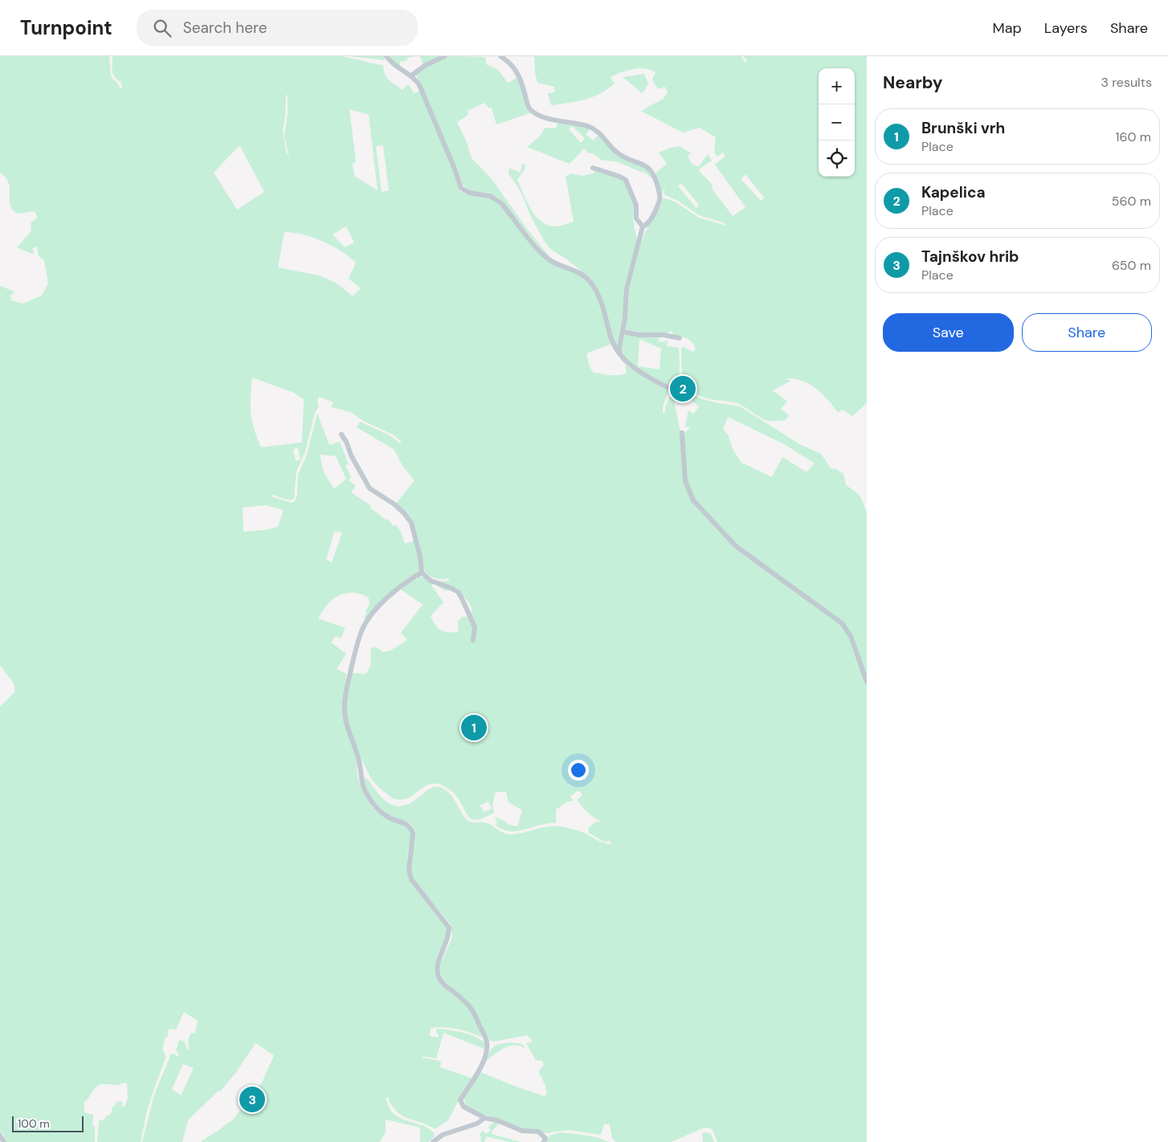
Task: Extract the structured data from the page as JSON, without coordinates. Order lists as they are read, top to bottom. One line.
{"scale_bar":"100 m","page":{"header":"Turnpoint","search":"Search here","nav":["Map","Layers","Share"],"heading":["Nearby","3 results"],"map_buttons":["+","−"],"list":[{"mark":"1","name":"Brunški vrh","note":"Place","value":"160 m"},{"mark":"2","name":"Kapelica","note":"Place","value":"560 m"},{"mark":"3","name":"Tajnškov hrib","note":"Place","value":"650 m"}],"buttons":["Save","Share"],"pins":["2","1","3"],"scale":"100 m"}}
